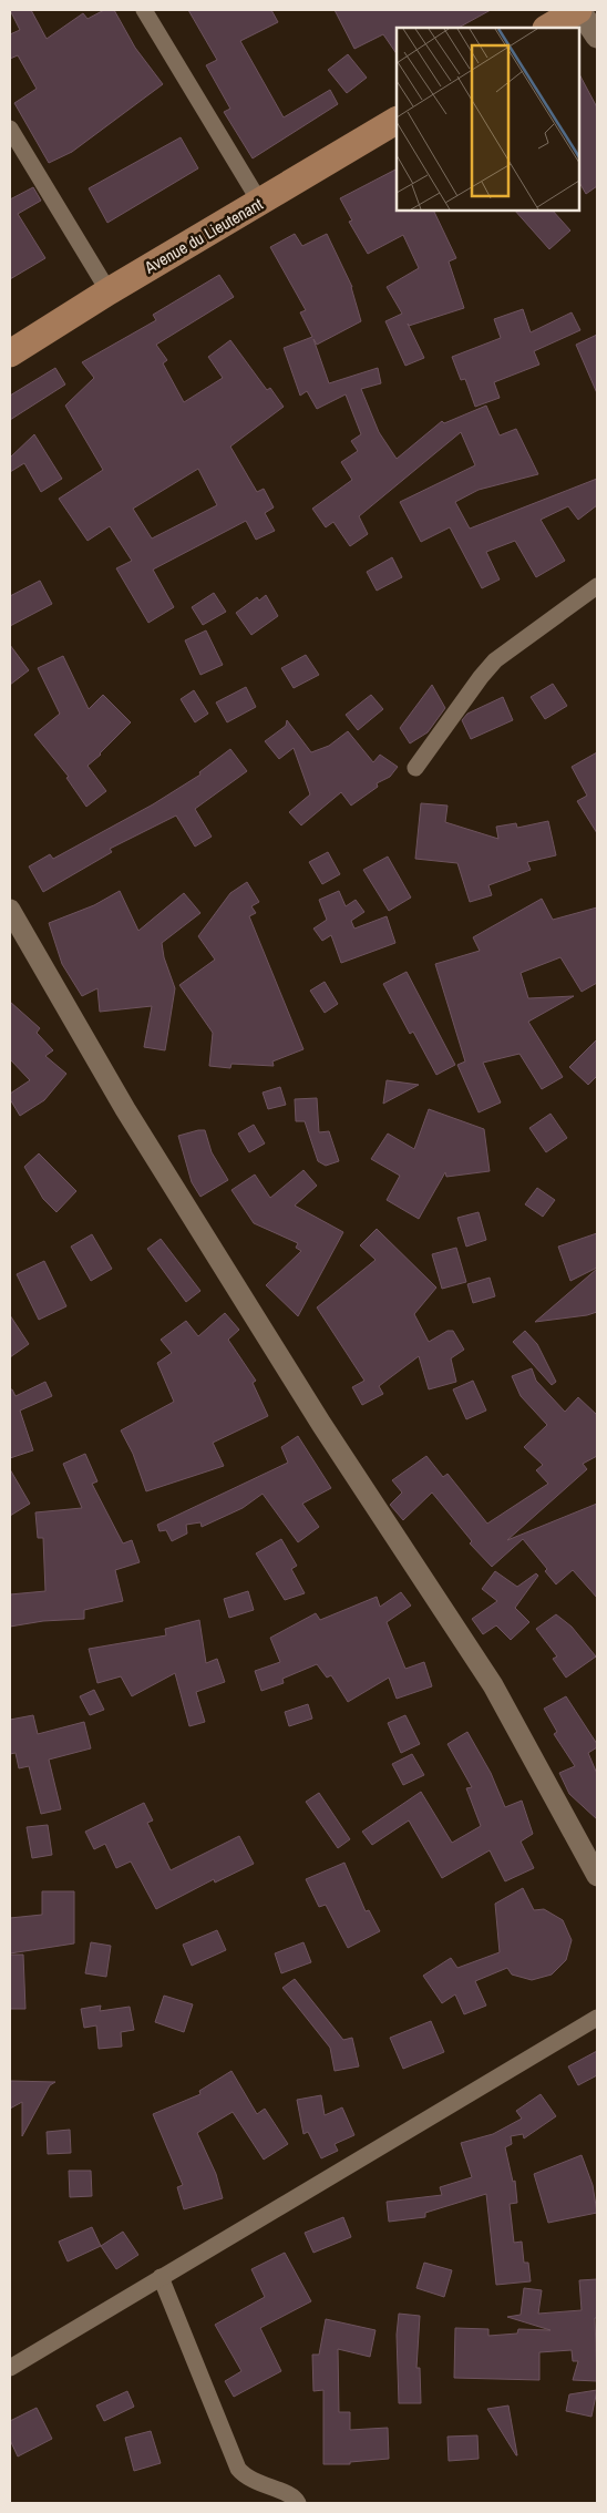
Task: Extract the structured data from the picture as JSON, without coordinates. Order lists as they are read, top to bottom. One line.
{"streets":{"main road":["Avenue du Lieutenant"]}}
